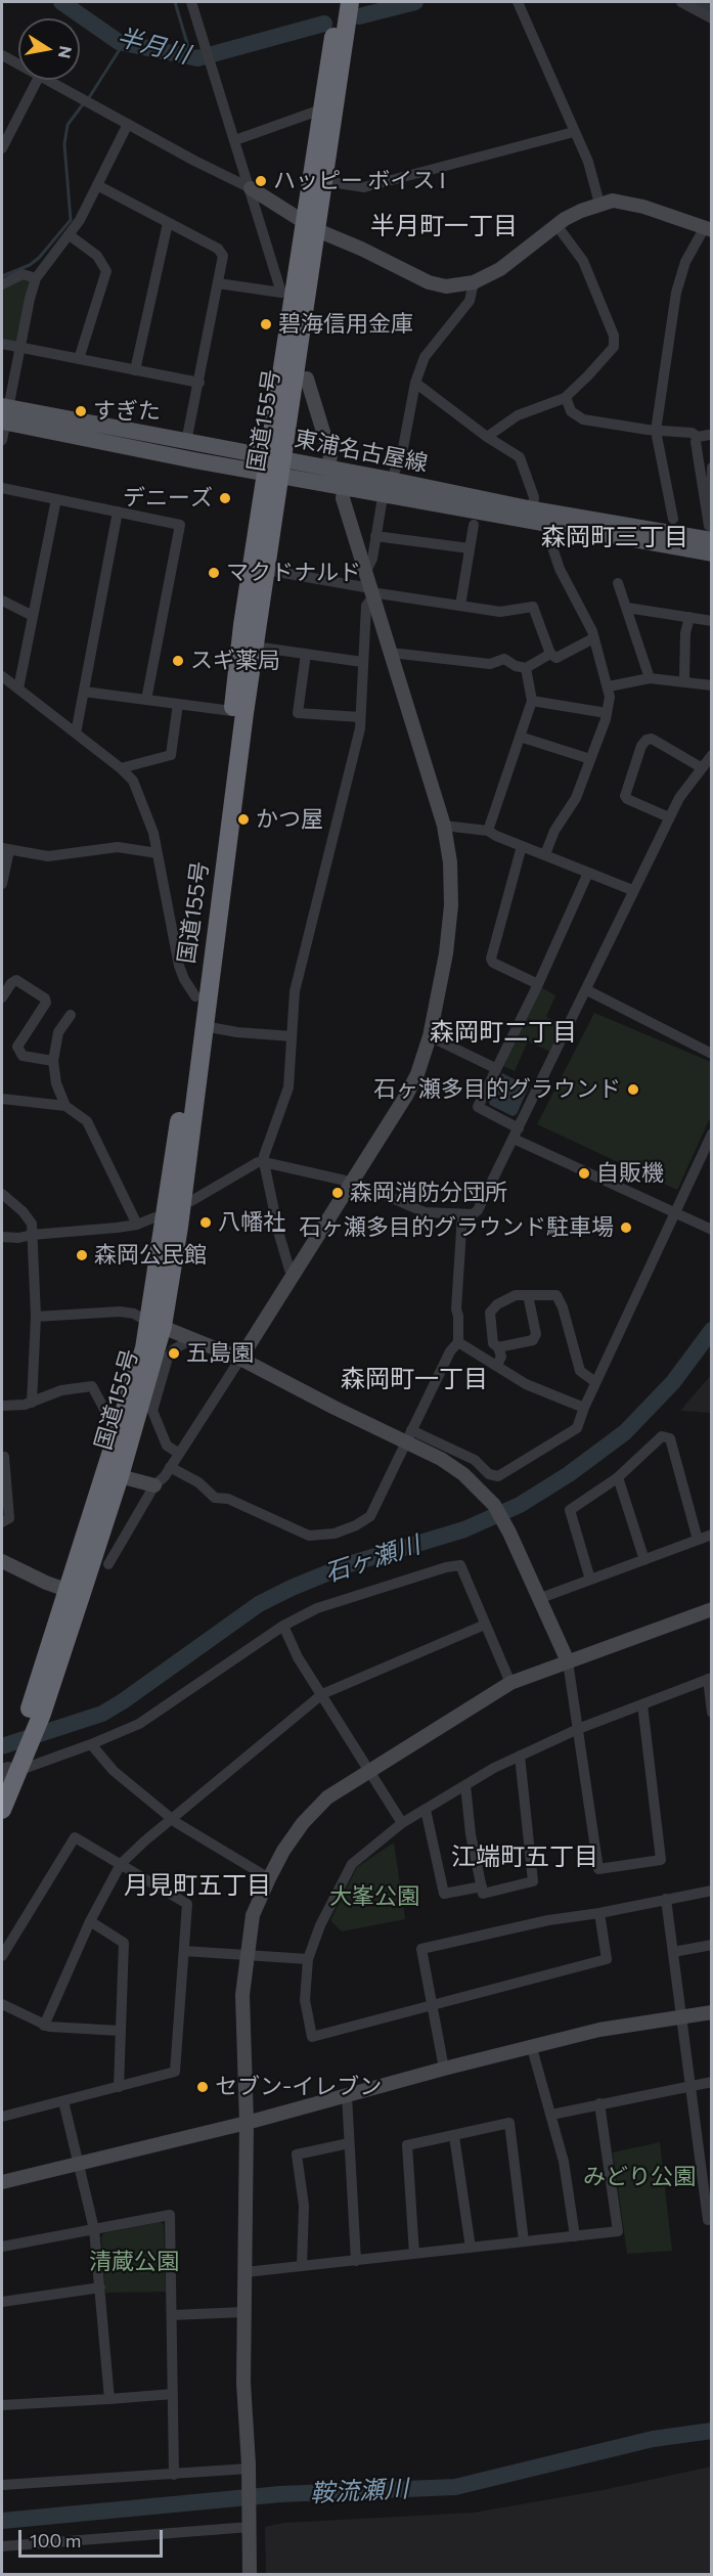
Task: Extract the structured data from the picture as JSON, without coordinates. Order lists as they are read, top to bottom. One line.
{"streets":{"highway":["国道155号"],"main road":["東浦名古屋線"]},"crossings":[["国道155号","東浦名古屋線"]],"districts":["半月町一丁目","森岡町三丁目","森岡町二丁目","森岡町一丁目","江端町五丁目","月見町五丁目"],"water":["半月川","石ヶ瀬川","鞍流瀬川"],"parks":["大峯公園","みどり公園","清蔵公園"],"places":["ハッピー ボイス I","碧海信用金庫","すぎた","デニーズ","マクドナルド","スギ薬局","かつ屋","石ヶ瀬多目的グラウンド","自販機","森岡消防分団所","八幡社","石ヶ瀬多目的グラウンド駐車場","森岡公民館","五島園","セブン-イレブン"],"scale_bar":"100 m","north":"right"}
